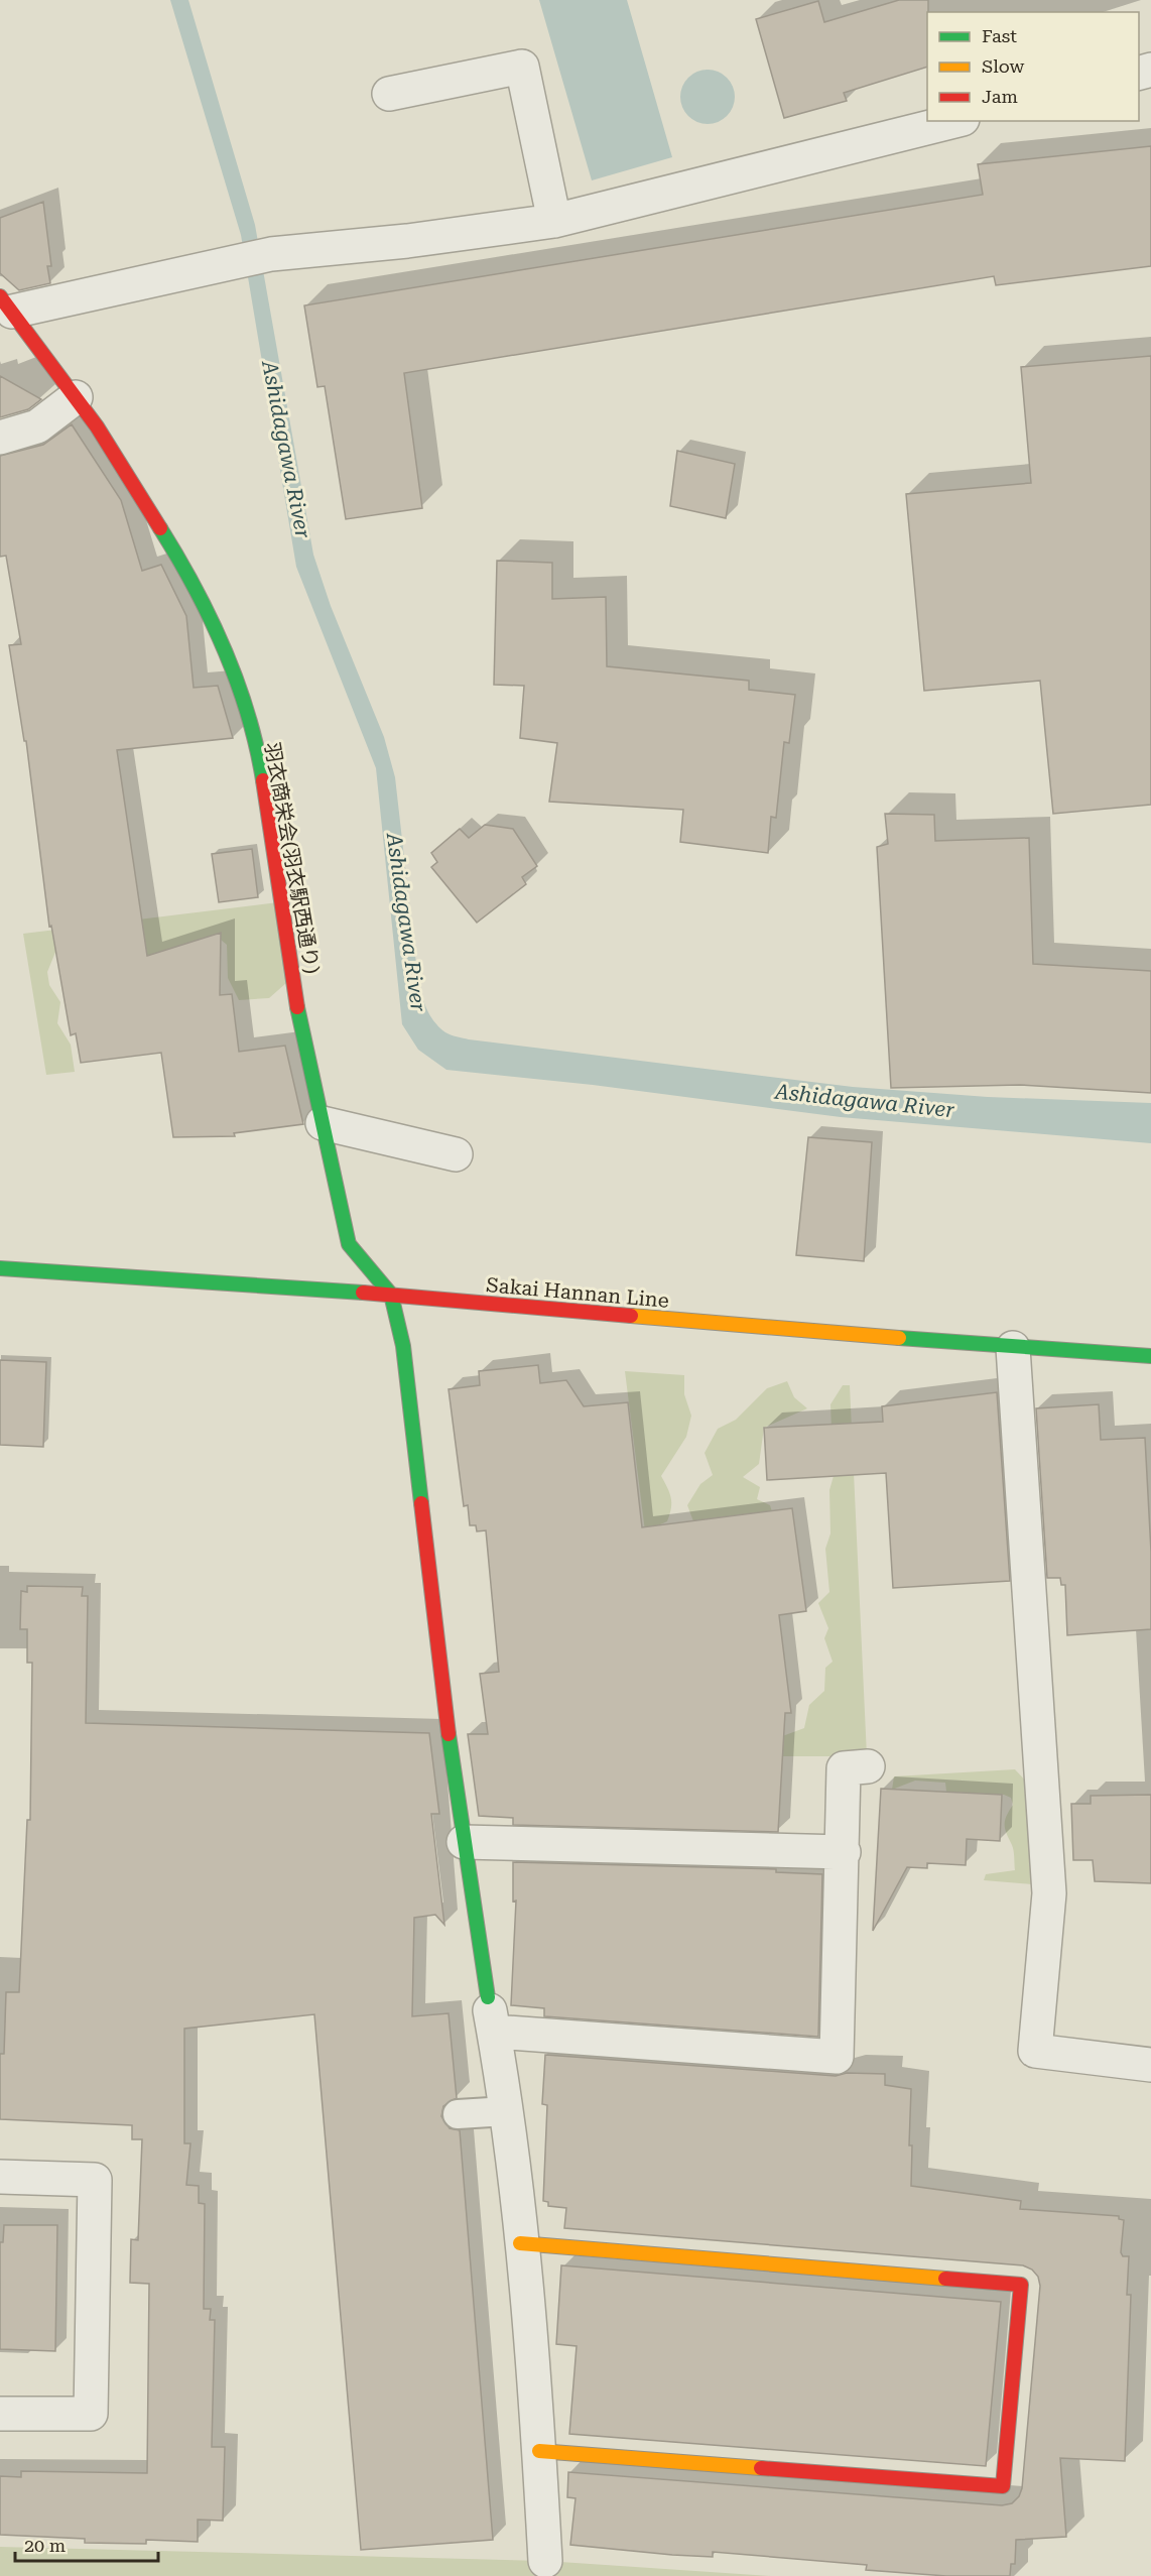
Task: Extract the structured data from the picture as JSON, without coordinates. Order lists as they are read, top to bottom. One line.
{"streets":{"street":["羽衣商栄会(羽衣駅西通り)","Sakai Hannan Line"]},"crossings":[["羽衣商栄会(羽衣駅西通り)","Sakai Hannan Line"]],"water":["Ashidagawa River"],"legend":["Fast","Slow","Jam"],"scale_bar":"20 m"}
